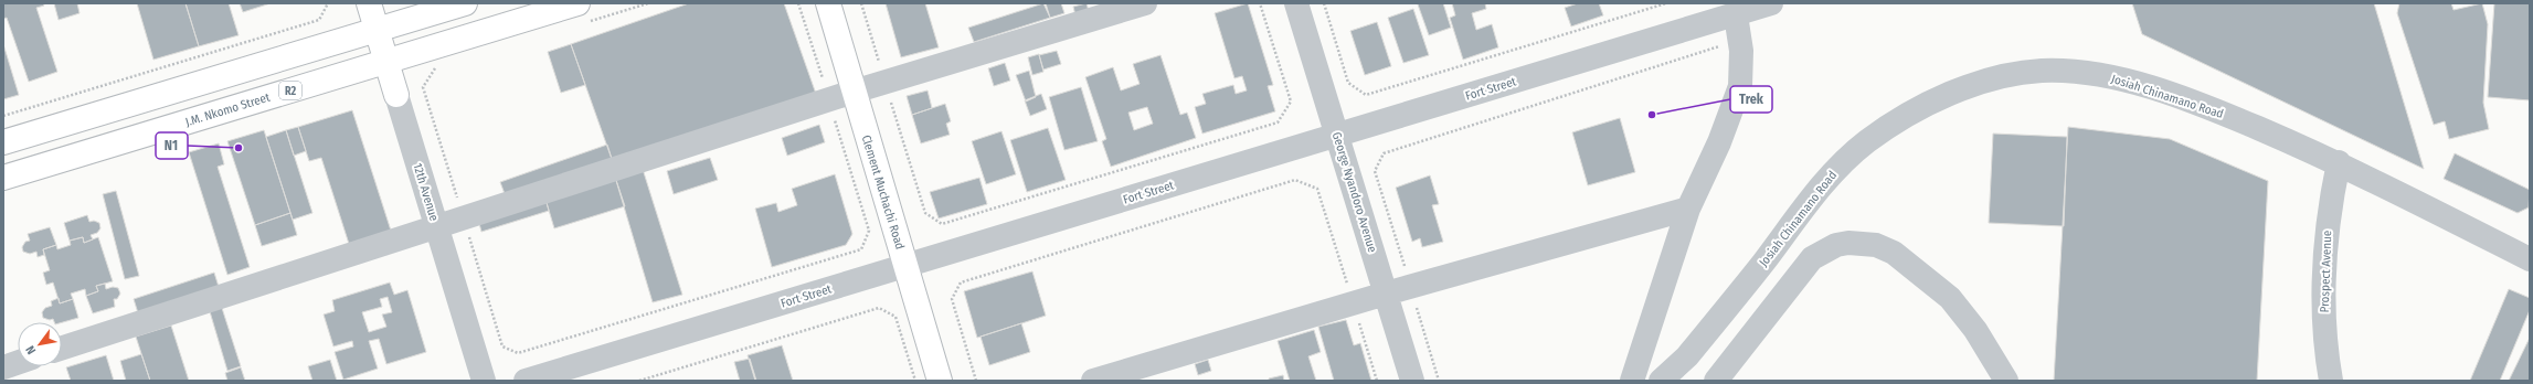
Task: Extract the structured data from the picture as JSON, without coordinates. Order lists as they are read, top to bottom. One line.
{"streets":{"main road":["R2","J.M. Nkomo Street","12th Avenue","Clement Muchachi Road"],"street":["Fort Street","Josiah Chinamano Road","George Nyandoro Avenue","Prospect Avenue"]},"crossings":[["Fort Street","Clement Muchachi Road"],["Fort Street","George Nyandoro Avenue"],["Josiah Chinamano Road","Prospect Avenue"],["J.M. Nkomo Street","12th Avenue"]],"places":["Trek","N1"],"north":"bottom left"}
